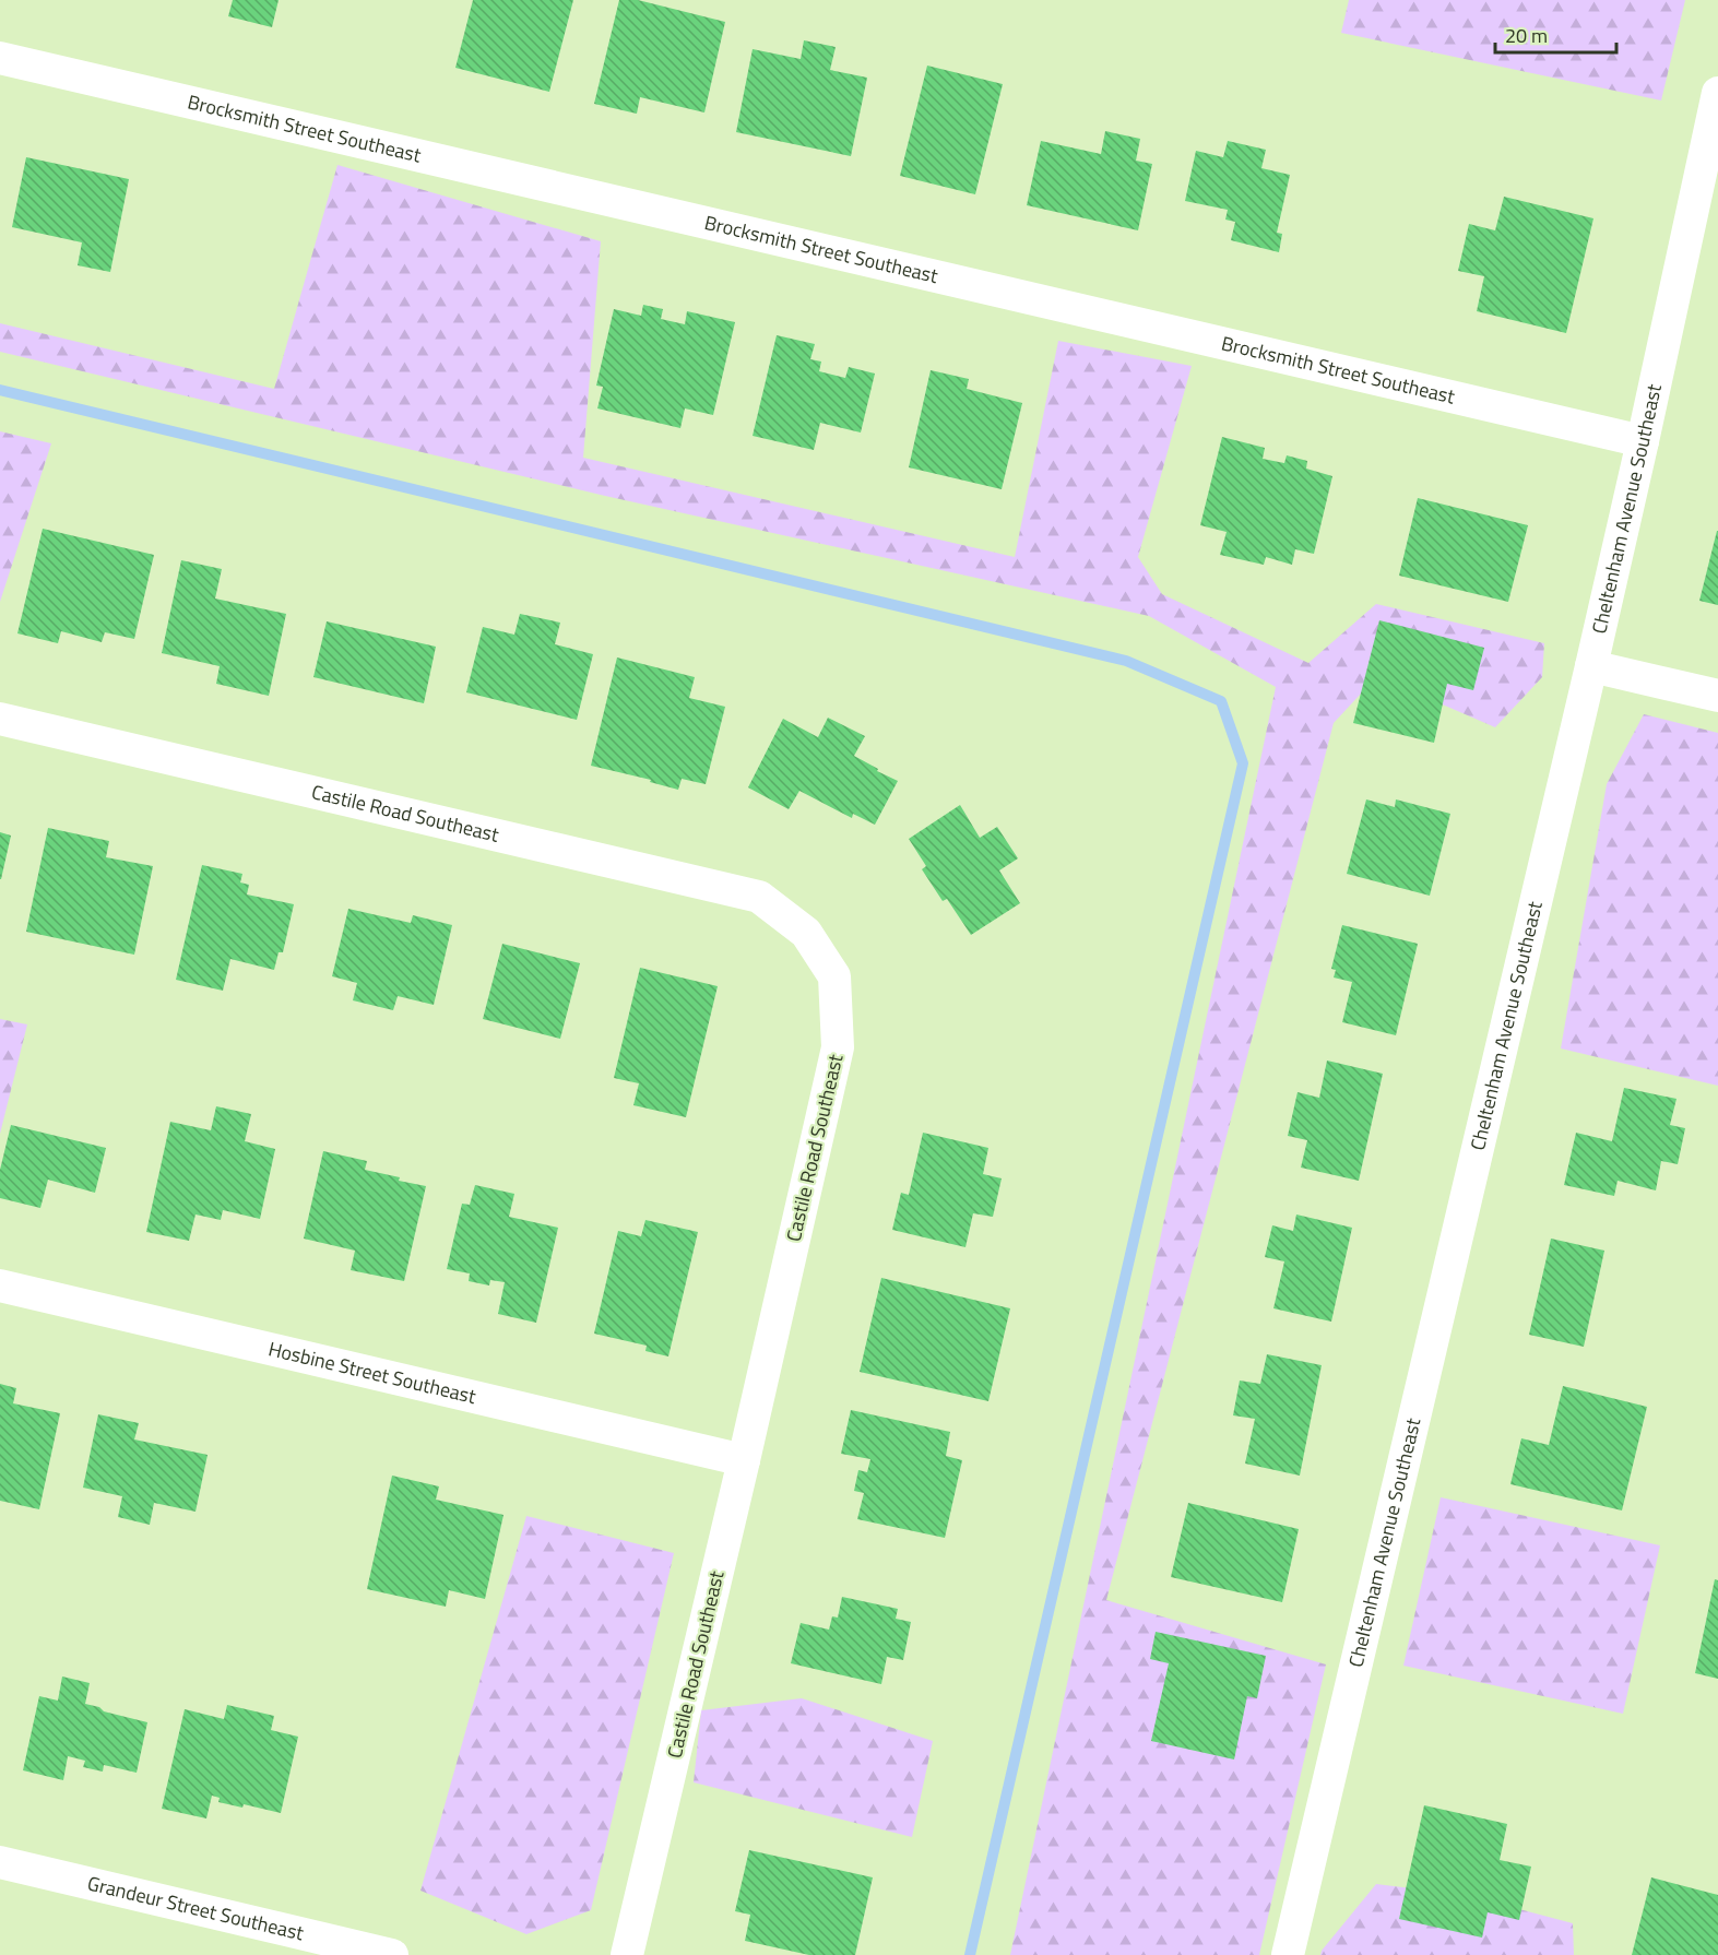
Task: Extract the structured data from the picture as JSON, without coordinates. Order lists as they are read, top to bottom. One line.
{"streets":{"street":["Brocksmith Street Southeast","Cheltenham Avenue Southeast","Castile Road Southeast","Hosbine Street Southeast","Grandeur Street Southeast"]},"crossings":[["Brocksmith Street Southeast","Cheltenham Avenue Southeast"],["Castile Road Southeast","Hosbine Street Southeast"]],"scale_bar":"20 m"}
